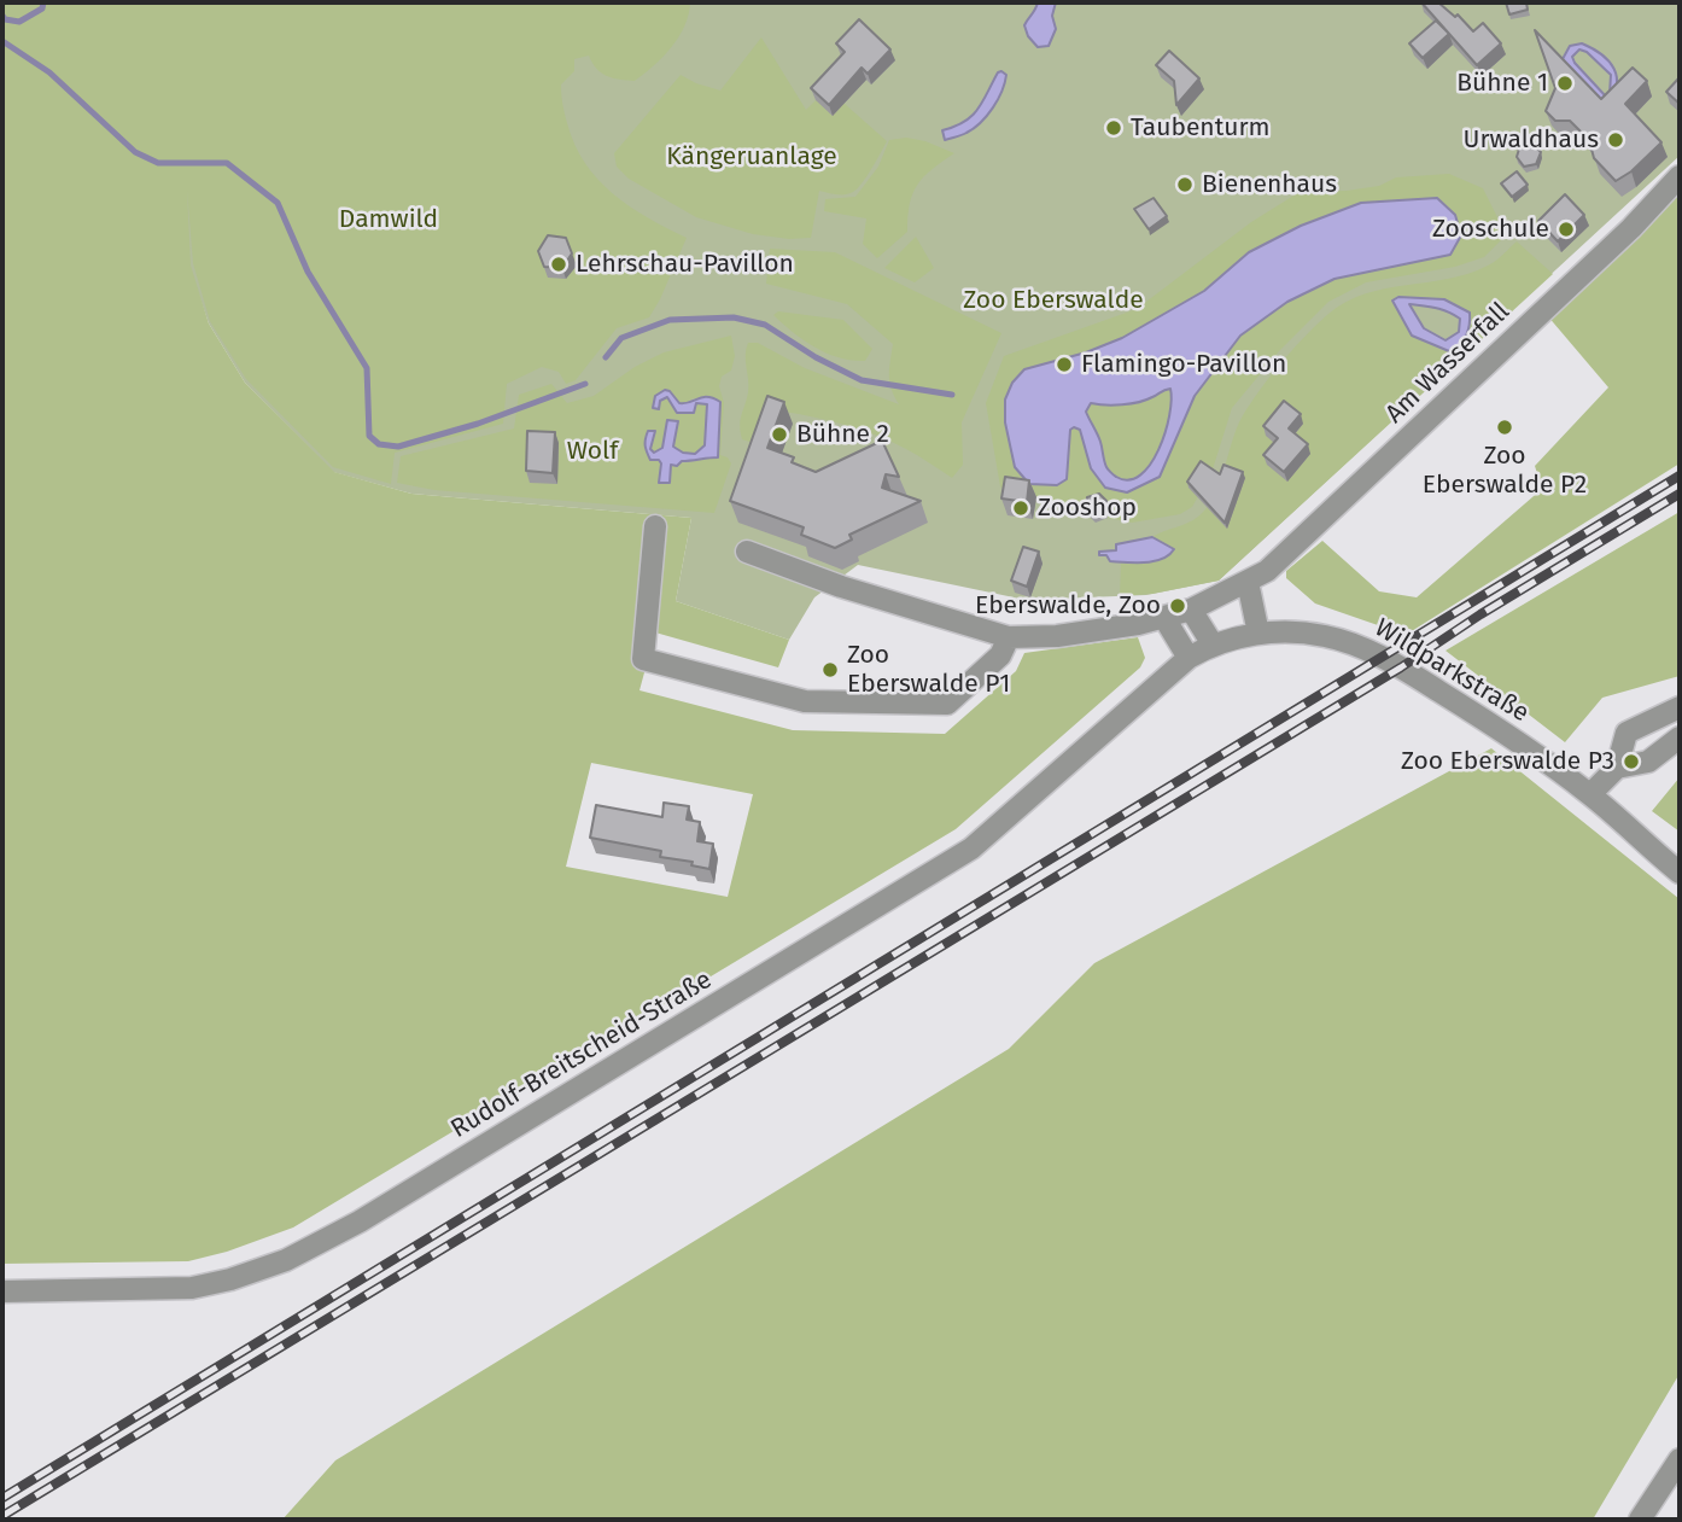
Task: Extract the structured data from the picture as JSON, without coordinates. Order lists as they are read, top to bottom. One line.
{"streets":{"street":["Am Wasserfall","Wildparkstraße","Rudolf-Breitscheid-Straße"]},"crossings":[["Wildparkstraße","Rudolf-Breitscheid-Straße"]],"parks":["Kängeruanlage","Damwild","Zoo Eberswalde","Wolf"],"places":["Bühne 1","Taubenturm","Urwaldhaus","Bienenhaus","Zooschule","Lehrschau-Pavillon","Flamingo-Pavillon","Zoo Eberswalde P2","Bühne 2","Zooshop","Eberswalde, Zoo","Zoo Eberswalde P1","Zoo Eberswalde P3"]}
